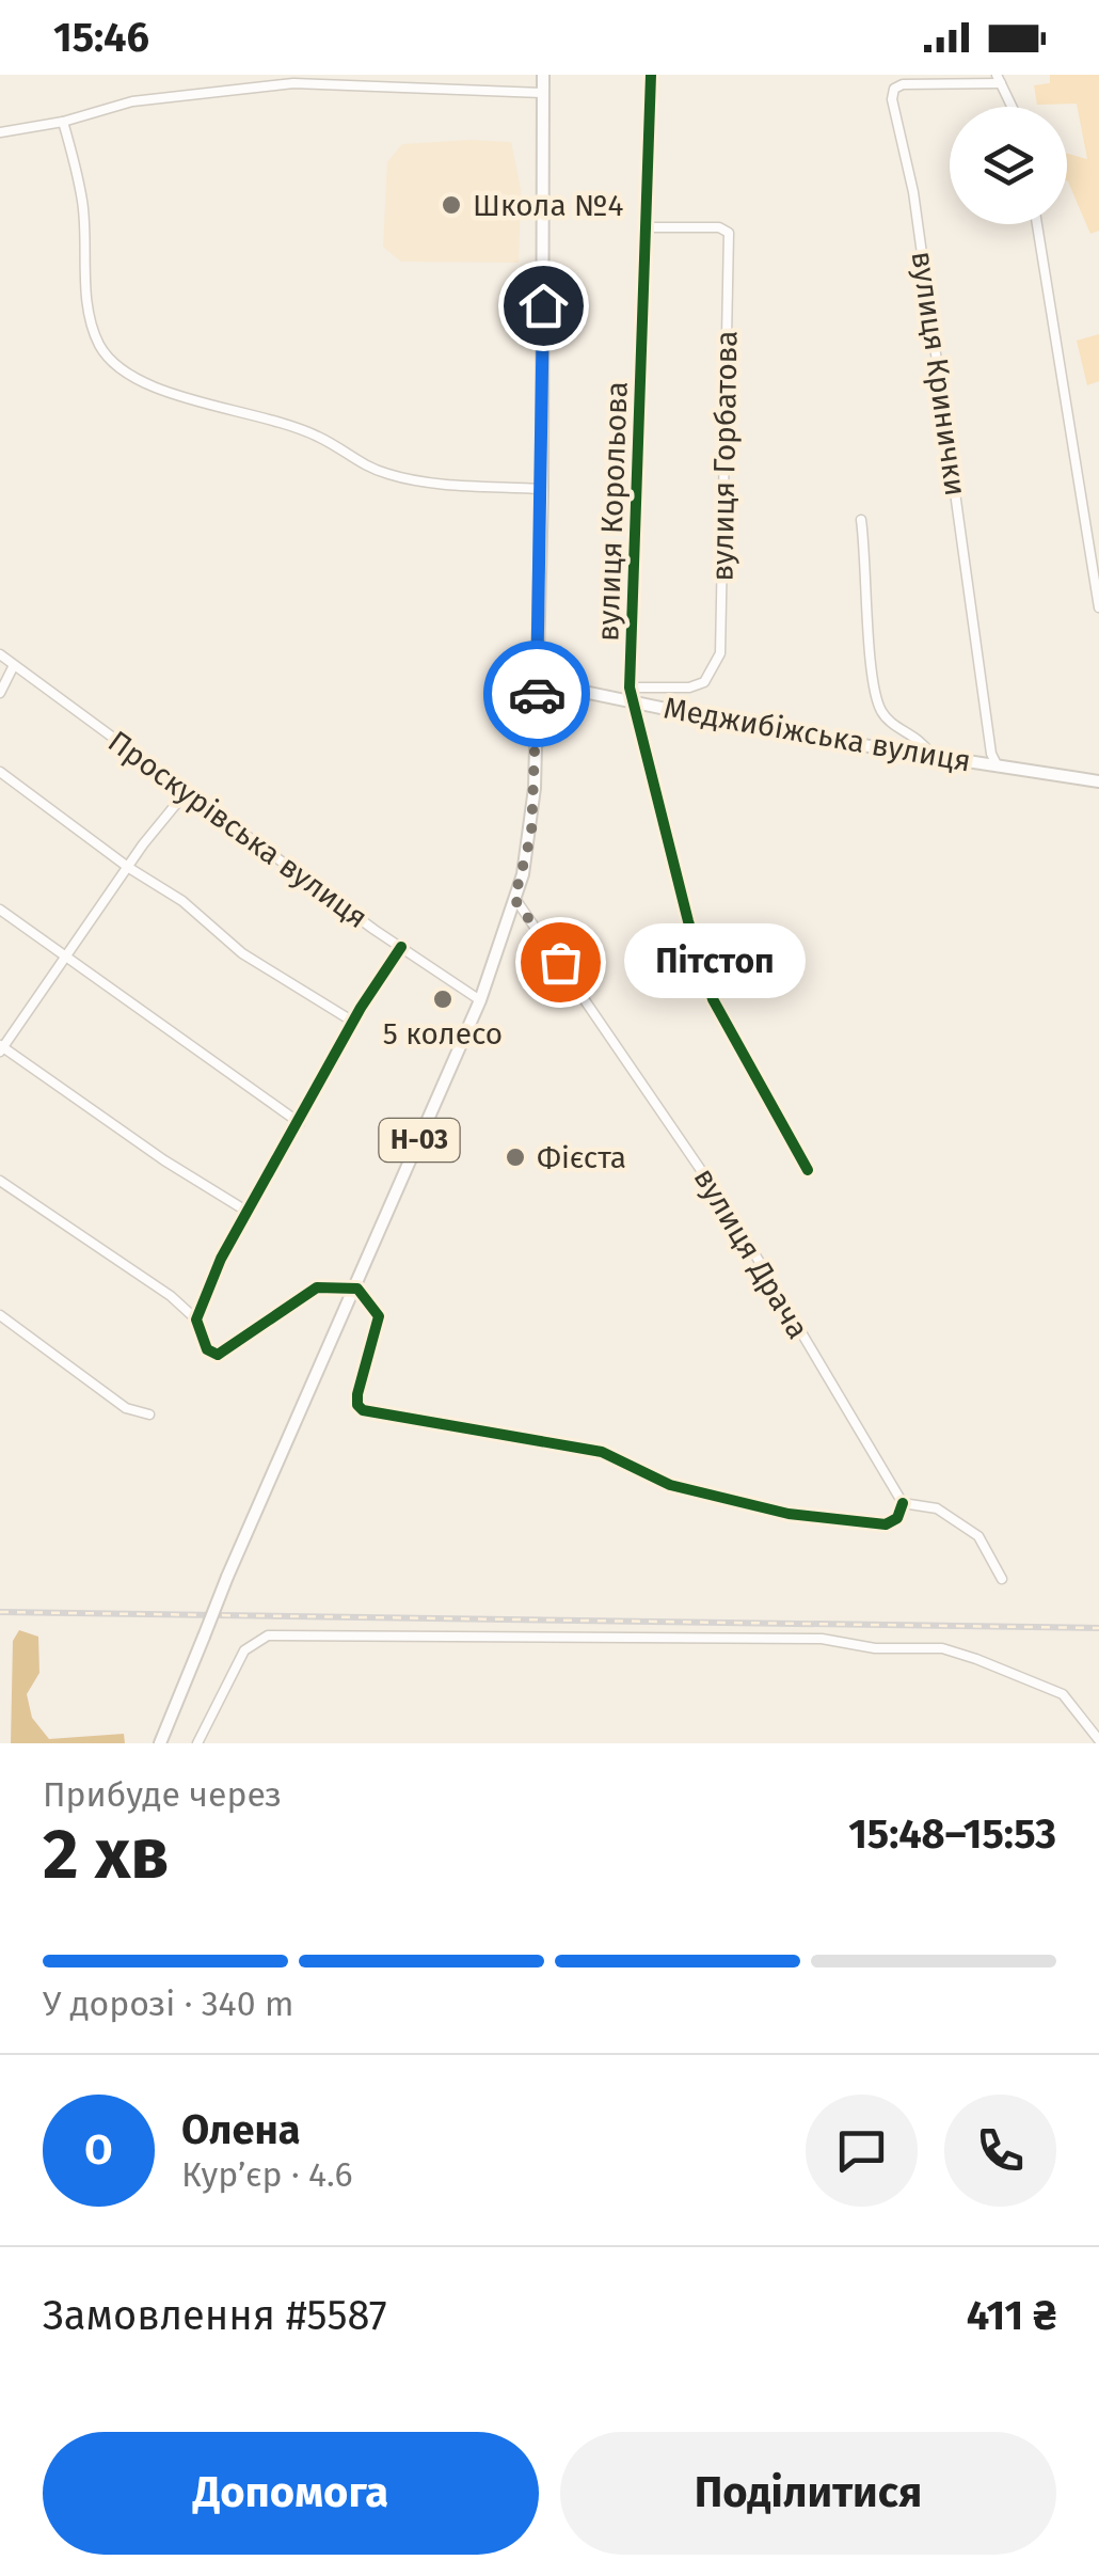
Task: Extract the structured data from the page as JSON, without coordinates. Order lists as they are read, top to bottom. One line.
{"streets":{"main road":["Меджибіжська вулиця","Н-03"],"street":["вулиця Кринички","вулиця Горбатова","вулиця Корольова","Проскурівська вулиця","вулиця Драча"]},"crossings":[["вулиця Кринички","Меджибіжська вулиця"],["вулиця Горбатова","вулиця Корольова"],["вулиця Корольова","Меджибіжська вулиця"],["Меджибіжська вулиця","Н-03"],["Проскурівська вулиця","Н-03"],["Н-03","вулиця Драча"]],"places":["Школа №4","Пітстоп","5 колесо","Фієста"],"page":{"status":"15:46","bubble":"Пітстоп","heading":["2 хв","Прибуде через","15:48–15:53"],"panel":["Олена","Кур’єр · 4.6","Замовлення #5587","411 ₴"],"bar":"У дорозі · 340 m","round":"О","buttons":["Допомога","Поділитися"]}}
